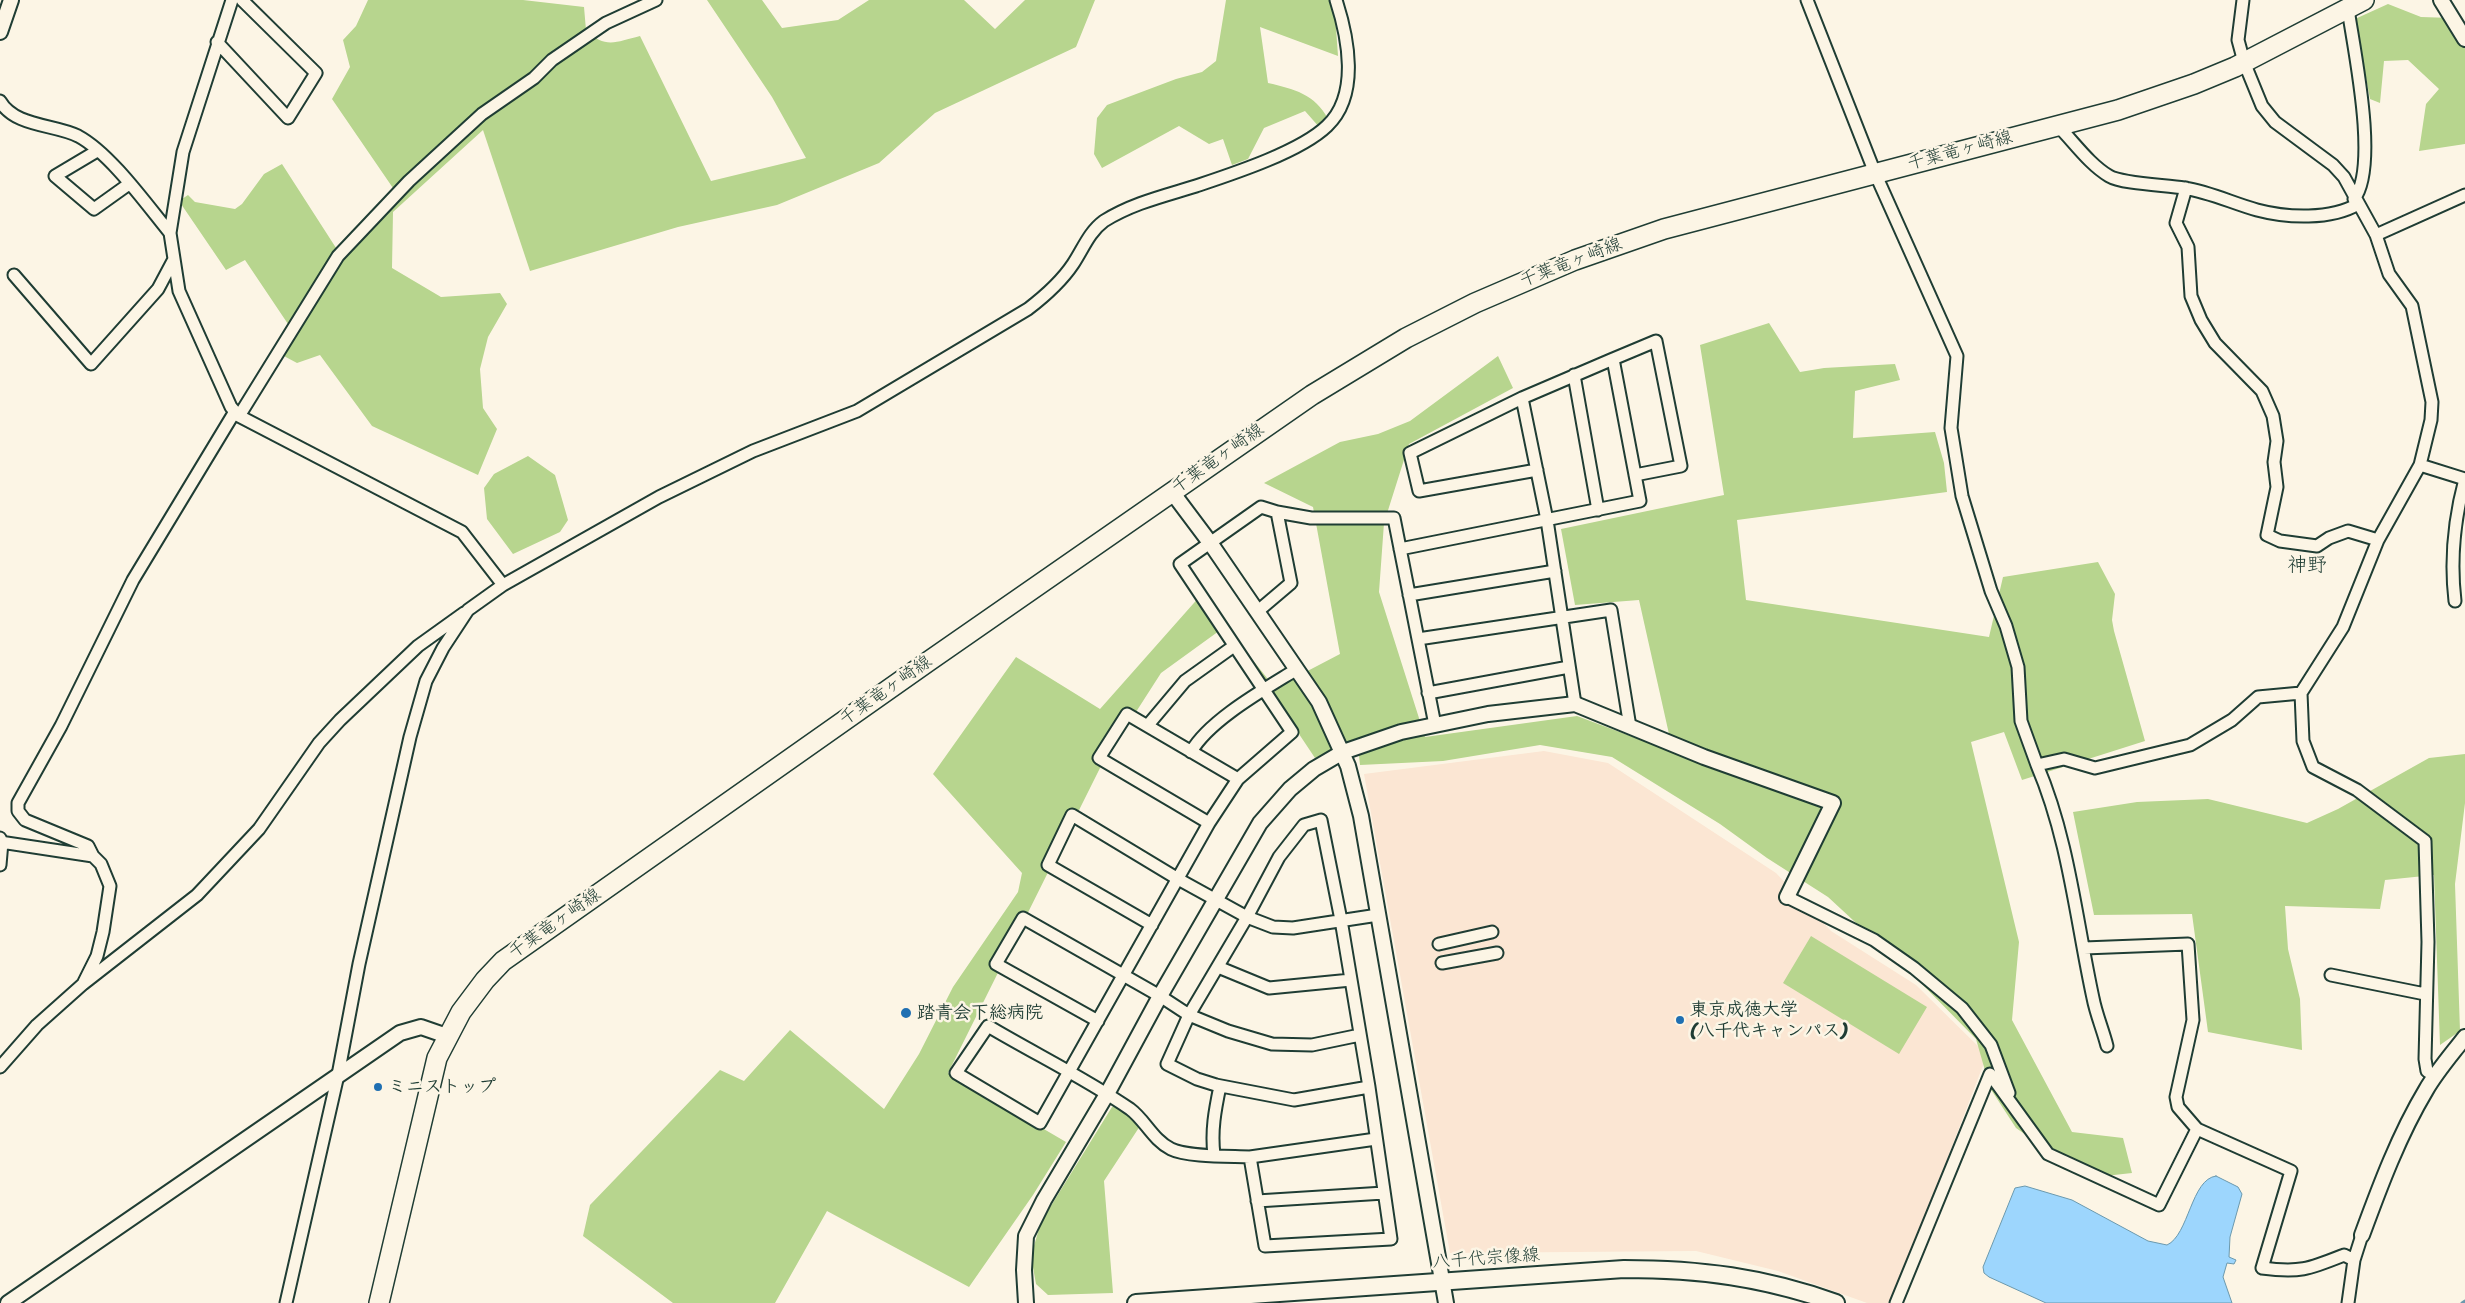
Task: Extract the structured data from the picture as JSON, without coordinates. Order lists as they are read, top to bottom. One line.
{"streets":{"main road":["千葉竜ヶ崎線","八千代宗像線"]},"districts":["神野"],"places":["踏青会下総病院","東京成徳大学 (八千代キャンパス)","ミニストップ"]}
